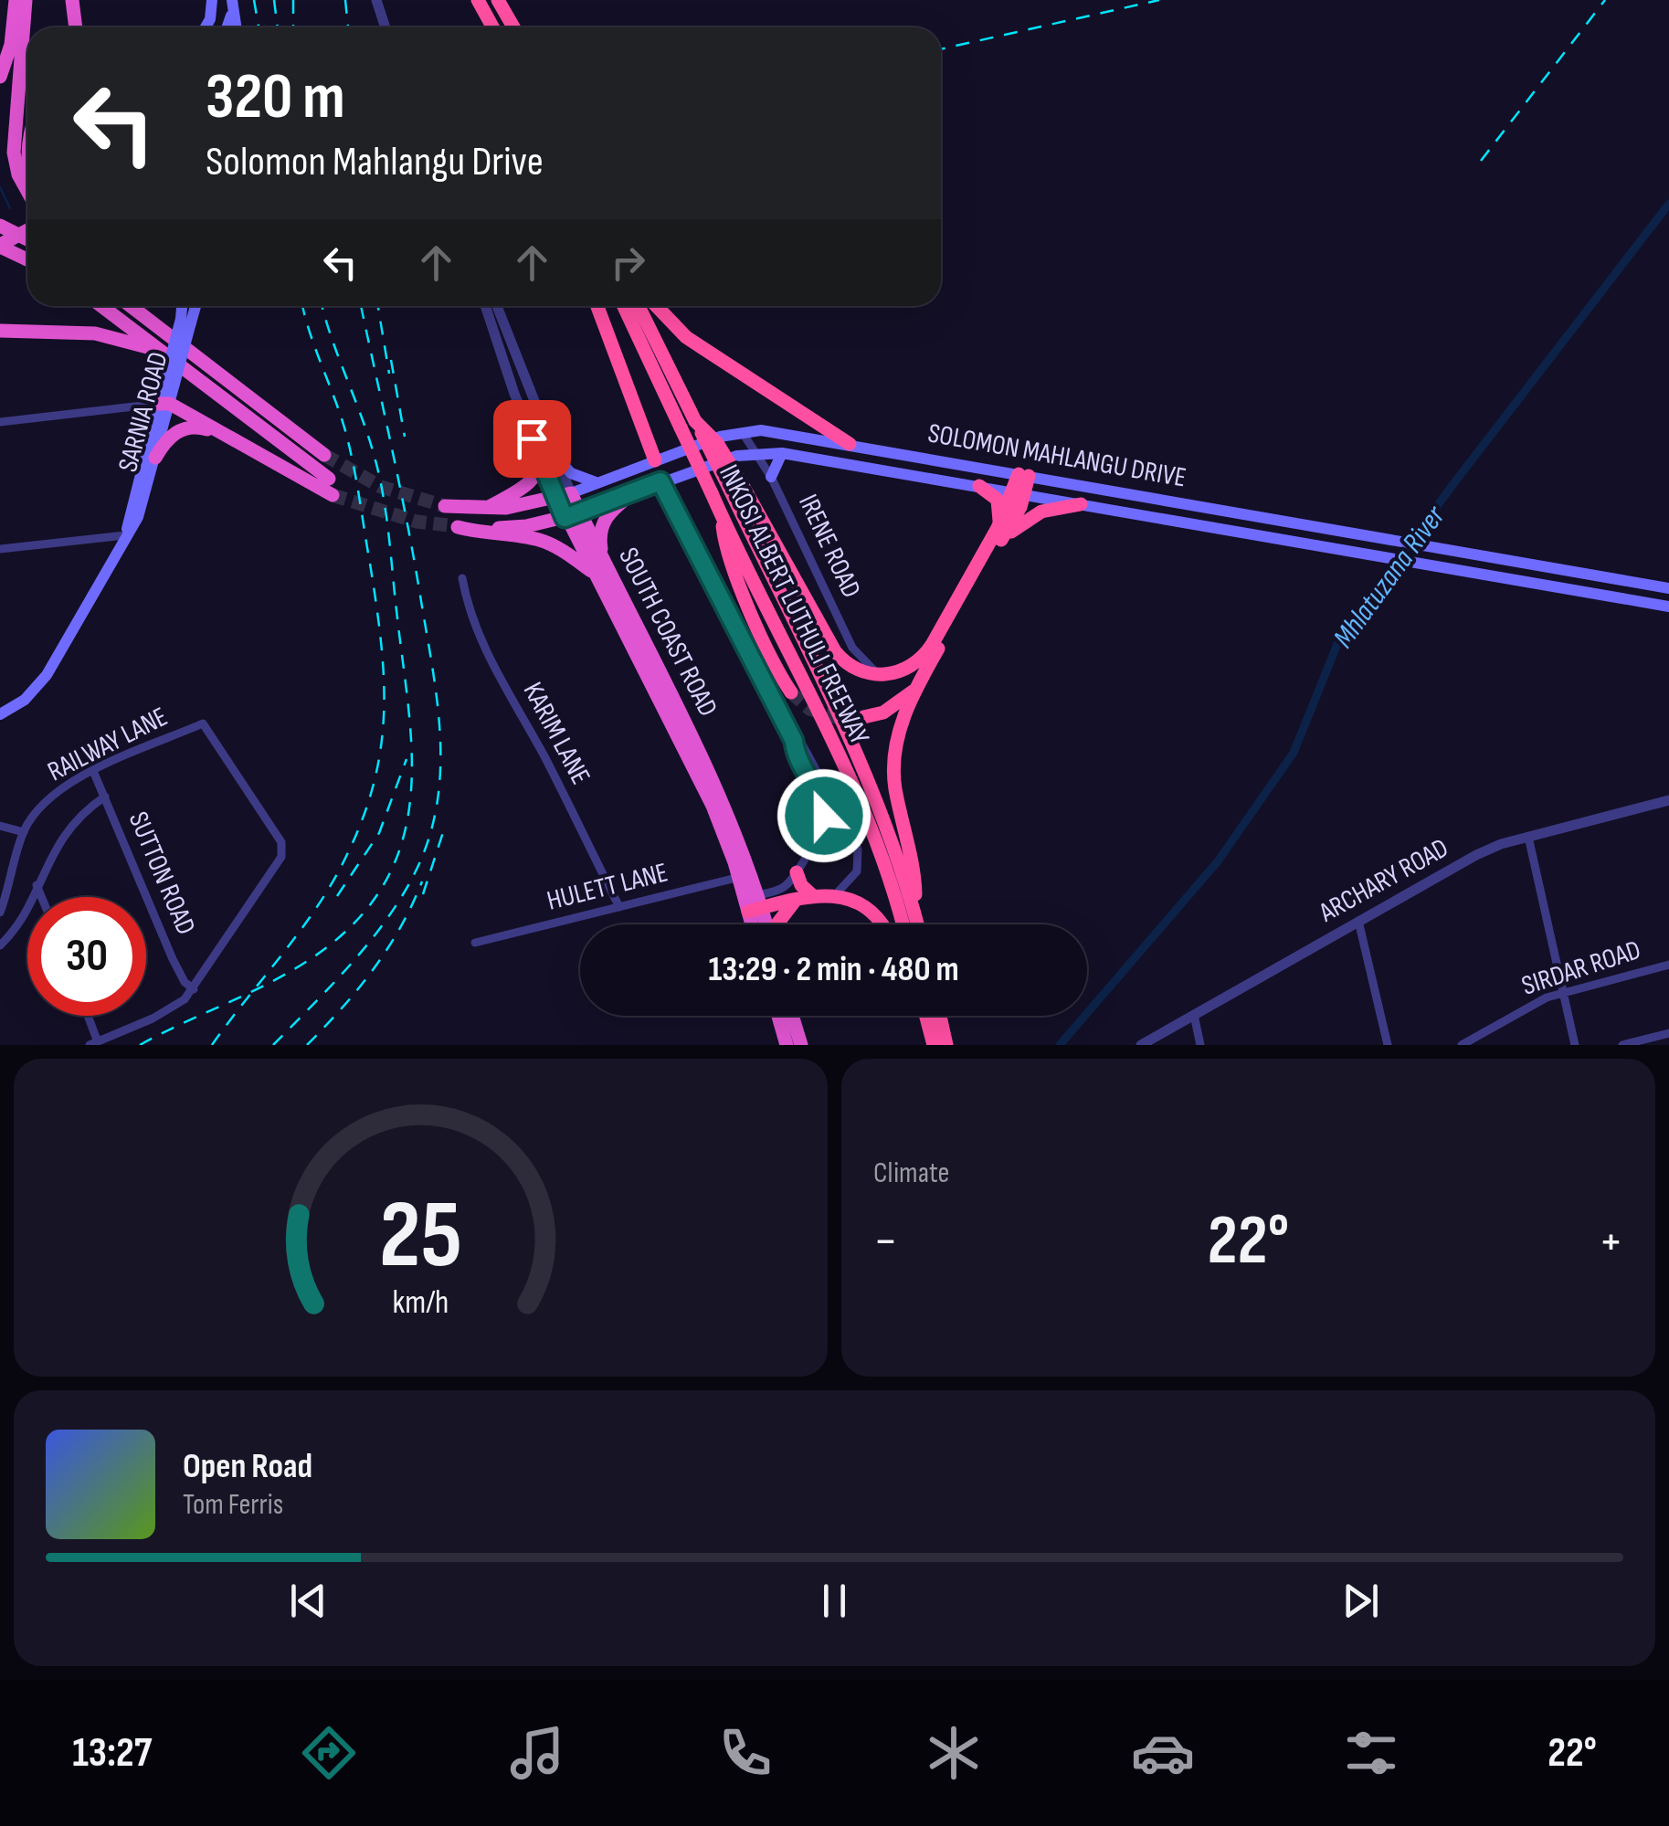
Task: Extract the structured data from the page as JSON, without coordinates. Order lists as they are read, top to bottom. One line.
{"streets":{"highway":["SOLOMON MAHLANGU DRIVE","INKOSI ALBERT LUTHULI FREEWAY","SOUTH COAST ROAD"],"main road":["SARNIA ROAD"],"street":["IRENE ROAD","KARIM LANE","RAILWAY LANE","SUTTON ROAD","ARCHARY ROAD","HULETT LANE","SIRDAR ROAD"]},"crossings":[["SOLOMON MAHLANGU DRIVE","IRENE ROAD"],["SOLOMON MAHLANGU DRIVE","SOUTH COAST ROAD"],["SOUTH COAST ROAD","HULETT LANE"],["KARIM LANE","HULETT LANE"],["RAILWAY LANE","SUTTON ROAD"]],"water":["Mhlatuzana River"],"page":{"turn":["320 m","Solomon Mahlangu Drive"],"limit":"30","trip":"13:29 · 2 min · 480 m","tile":"Climate","heat":["−","22°","+"],"song":["Open Road","Tom Ferris"],"tabs":["13:27","22°"],"gauge":["25","km/h"]}}
